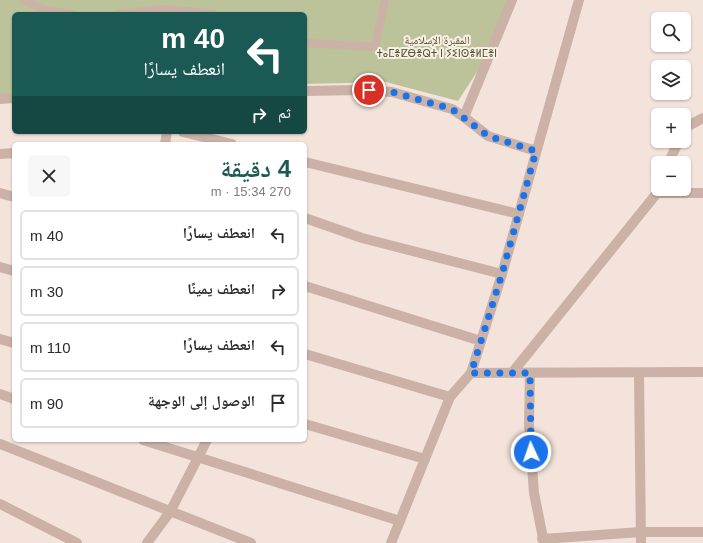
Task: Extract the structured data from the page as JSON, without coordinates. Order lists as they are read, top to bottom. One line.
{"parks":["المقبرة الإسلامية ⵜⴰⵎⴻⵇⴱⴻⵕⵜ ⵏ ⵢⵉⵏⵙⴻⵍⵎⴻⵏ"],"page":{"map_buttons":["+","−"],"turn":["40 m","انعطف يسارًا"],"then":"ثم","heading":["4 دقيقة","270 m · 15:34"],"list":[{"name":"انعطف يسارًا","value":"40 m"},{"name":"انعطف يمينًا","value":"30 m"},{"name":"انعطف يسارًا","value":"110 m"},{"name":"الوصول إلى الوجهة","value":"90 m"}]}}
